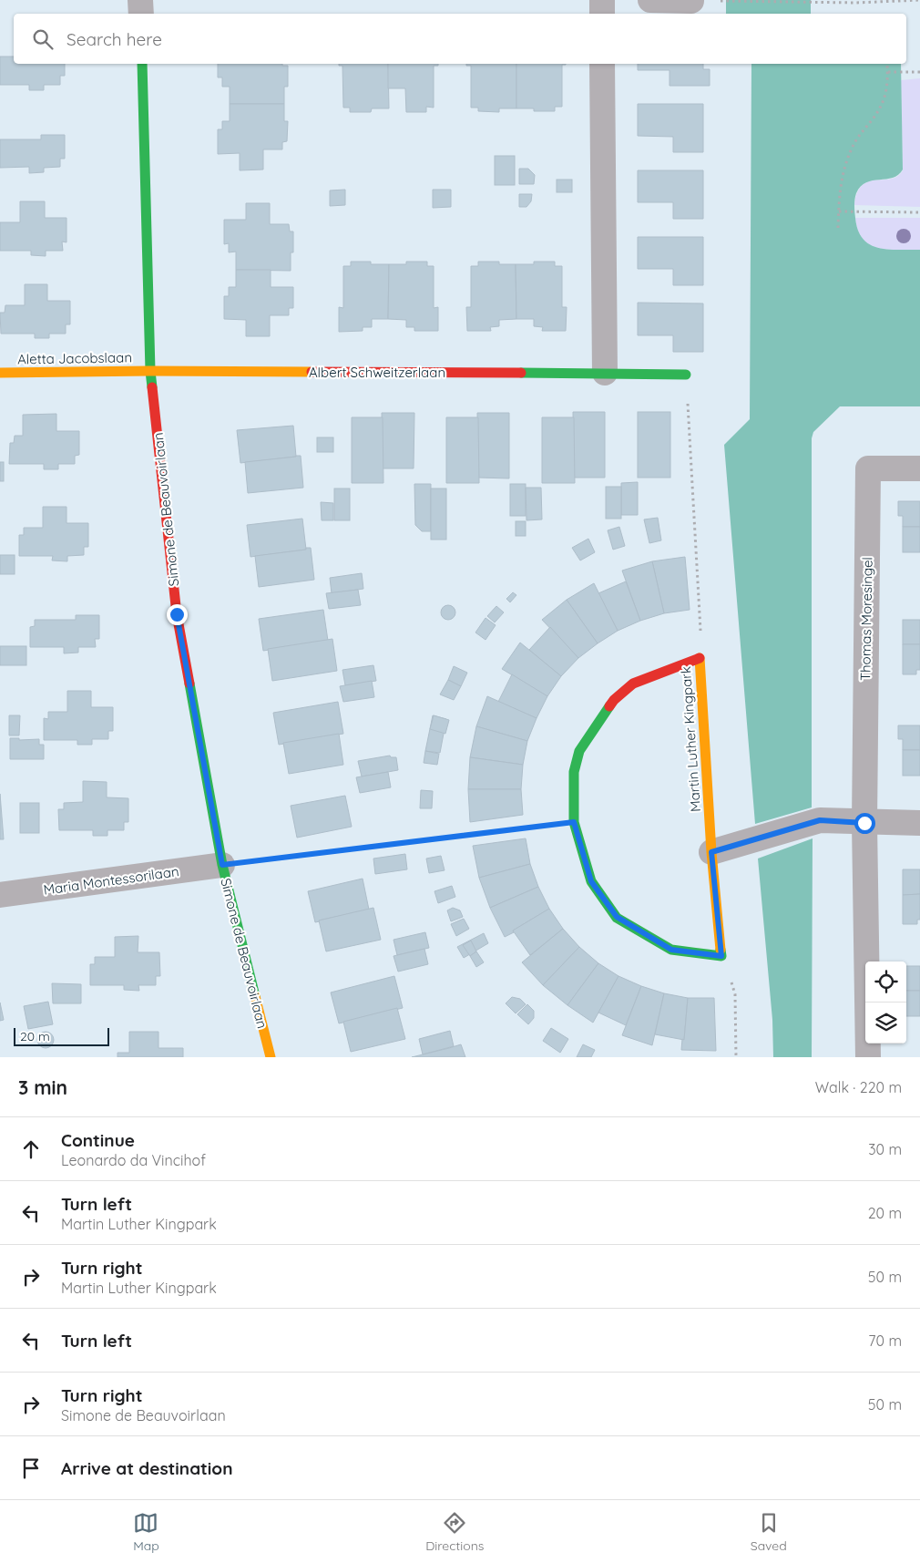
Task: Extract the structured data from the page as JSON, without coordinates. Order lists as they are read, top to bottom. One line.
{"streets":{"street":["Aletta Jacobslaan","Albert Schweitzerlaan","Simone de Beauvoirlaan","Thomas Moresingel","Martin Luther Kingpark","Maria Montessorilaan"]},"crossings":[["Aletta Jacobslaan","Albert Schweitzerlaan"],["Aletta Jacobslaan","Simone de Beauvoirlaan"],["Albert Schweitzerlaan","Simone de Beauvoirlaan"],["Simone de Beauvoirlaan","Maria Montessorilaan"]],"scale_bar":"20 m","page":{"search":"Search here","scale":"20 m","heading":["3 min","Walk · 220 m"],"list":[["Continue","Leonardo da Vincihof","30 m"],["Turn left","Martin Luther Kingpark","20 m"],["Turn right","Martin Luther Kingpark","50 m"],["Turn left","70 m"],["Turn right","Simone de Beauvoirlaan","50 m"],"Arrive at destination"],"nav":["Map","Directions","Saved"]}}
